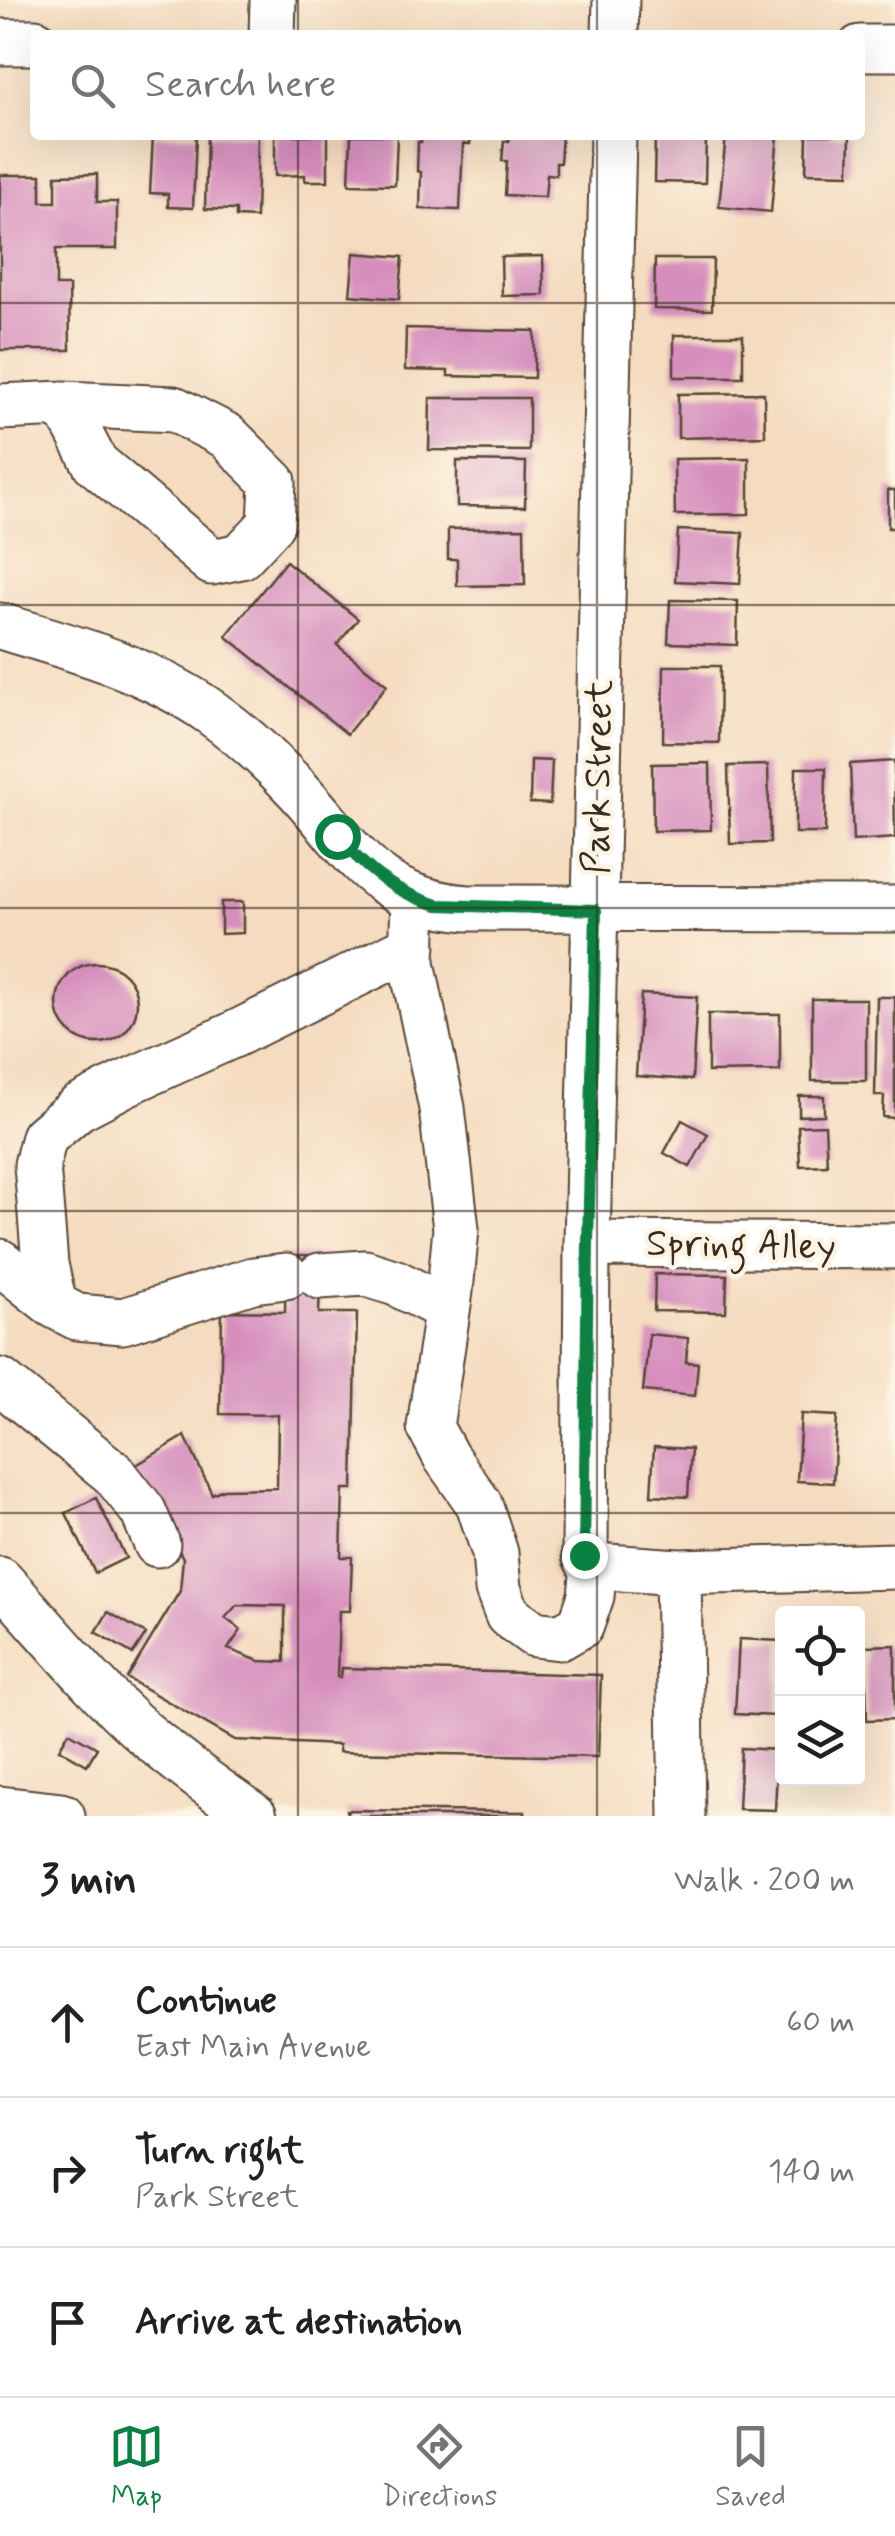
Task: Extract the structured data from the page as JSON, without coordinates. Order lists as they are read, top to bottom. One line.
{"streets":{"street":["Park Street","Spring Alley"]},"crossings":[["Park Street","Spring Alley"]],"page":{"search":"Search here","heading":["3 min","Walk · 200 m"],"list":[["Continue","East Main Avenue","60 m"],["Turn right","Park Street","140 m"],"Arrive at destination"],"nav":["Map","Directions","Saved"]}}
